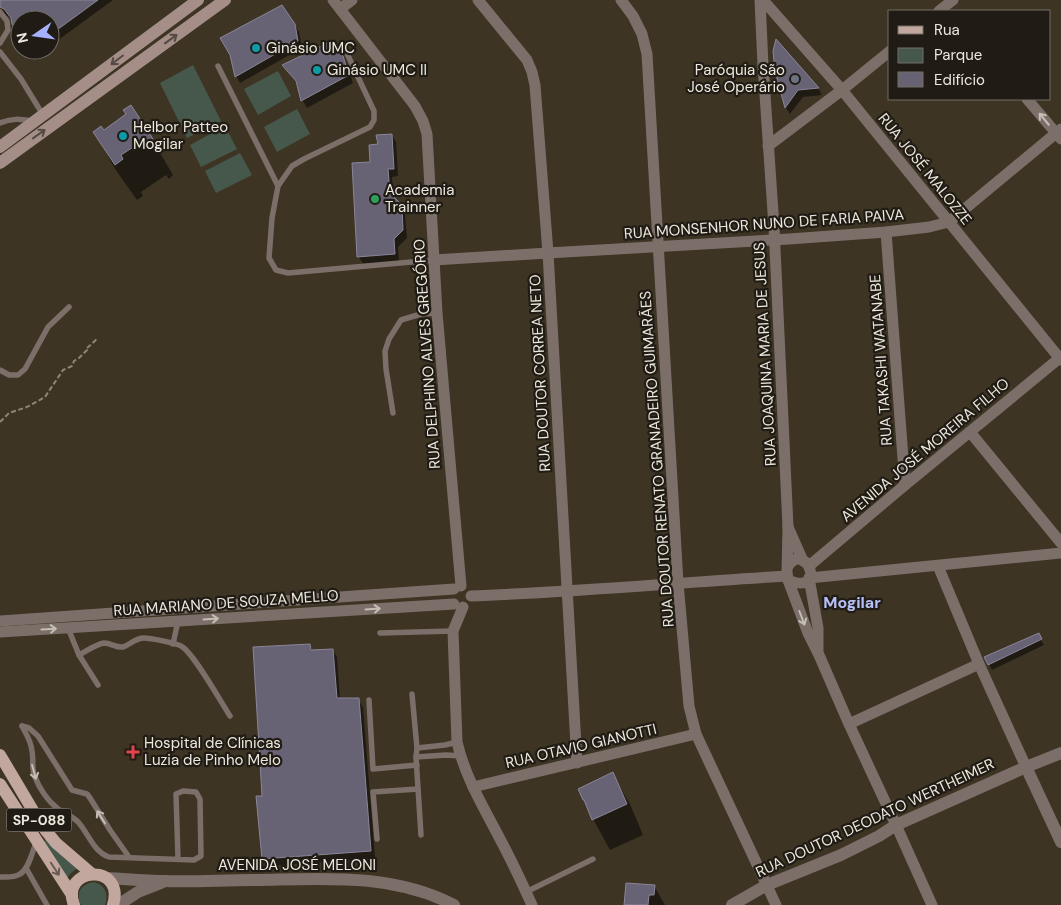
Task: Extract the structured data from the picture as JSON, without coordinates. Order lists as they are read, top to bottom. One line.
{"streets":{"main road":["SP-088"],"street":["RUA JOSÉ MALOZZE","RUA MONSENHOR NUNO DE FARIA PAIVA","RUA DELPHINO ALVES GREGÓRIO","RUA JOAQUINA MARIA DE JESUS","RUA TAKASHI WATANABE","RUA DOUTOR CORREA NETO","AVENIDA JOSÉ MOREIRA FILHO","RUA DOUTOR RENATO GRANADEIRO GUIMARÃES","RUA MARIANO DE SOUZA MELLO","RUA OTAVIO GIANOTTI","RUA DOUTOR DEODATO WERTHEIMER","AVENIDA JOSÉ MELONI"]},"crossings":[["RUA JOSÉ MALOZZE","RUA MONSENHOR NUNO DE FARIA PAIVA"],["RUA JOSÉ MALOZZE","RUA JOAQUINA MARIA DE JESUS"],["RUA JOSÉ MALOZZE","AVENIDA JOSÉ MOREIRA FILHO"],["RUA MONSENHOR NUNO DE FARIA PAIVA","RUA DELPHINO ALVES GREGÓRIO"],["RUA MONSENHOR NUNO DE FARIA PAIVA","RUA JOAQUINA MARIA DE JESUS"],["RUA MONSENHOR NUNO DE FARIA PAIVA","RUA TAKASHI WATANABE"],["RUA MONSENHOR NUNO DE FARIA PAIVA","RUA DOUTOR CORREA NETO"],["RUA MONSENHOR NUNO DE FARIA PAIVA","RUA DOUTOR RENATO GRANADEIRO GUIMARÃES"],["RUA DELPHINO ALVES GREGÓRIO","RUA MARIANO DE SOUZA MELLO"],["RUA JOAQUINA MARIA DE JESUS","AVENIDA JOSÉ MOREIRA FILHO"],["RUA TAKASHI WATANABE","AVENIDA JOSÉ MOREIRA FILHO"],["RUA DOUTOR CORREA NETO","RUA OTAVIO GIANOTTI"],["RUA DOUTOR RENATO GRANADEIRO GUIMARÃES","RUA OTAVIO GIANOTTI"],["RUA DOUTOR RENATO GRANADEIRO GUIMARÃES","RUA DOUTOR DEODATO WERTHEIMER"],["SP-088","AVENIDA JOSÉ MELONI"]],"districts":["Mogilar"],"places":{"other":["Ginásio UMC","Ginásio UMC II","Paróquia São José Operário","Helbor Patteo Mogilar","Academia Trainner"],"health":["Hospital de Clínicas Luzia de Pinho Melo"]},"legend":["Rua","Parque","Edifício"],"north":"left"}
